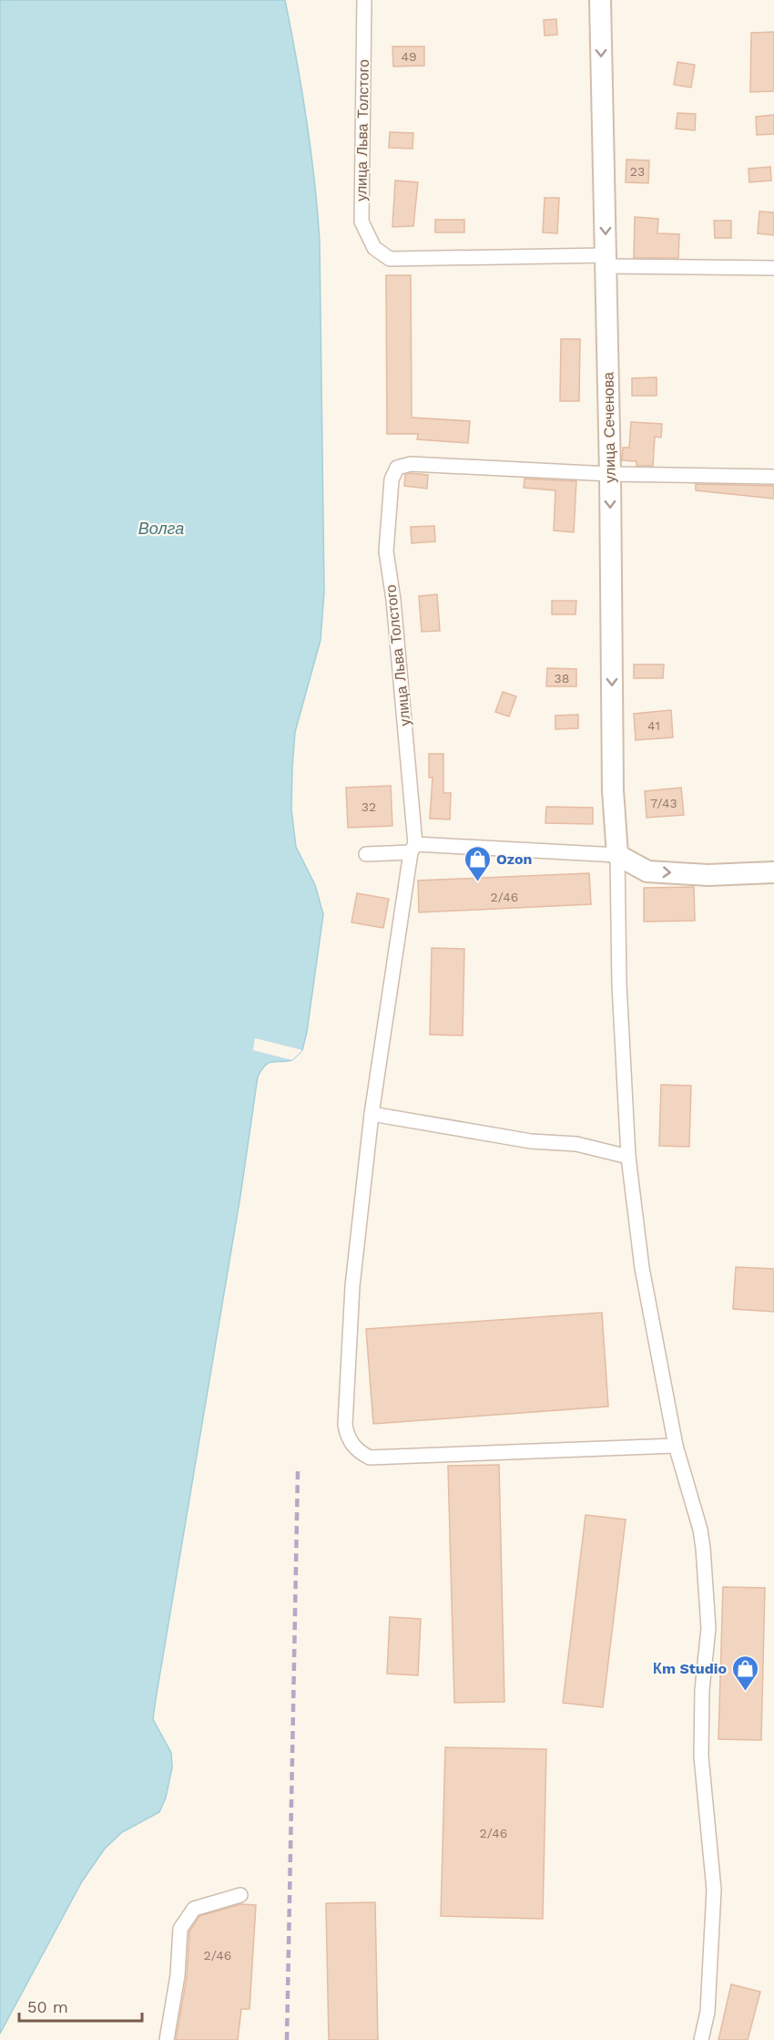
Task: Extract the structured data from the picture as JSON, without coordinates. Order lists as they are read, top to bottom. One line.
{"streets":{"main road":["улица Сеченова"],"street":["улица Льва Толстого"]},"crossings":[["улица Льва Толстого","улица Сеченова"]],"one_way":["улица Сеченова"],"water":["Волга"],"places":{"shop":["Ozon","Кm Studio"]},"house_numbers":["49","23","38","41","7/43","32","2/46","2/46","2/46"],"scale_bar":"50 m"}
